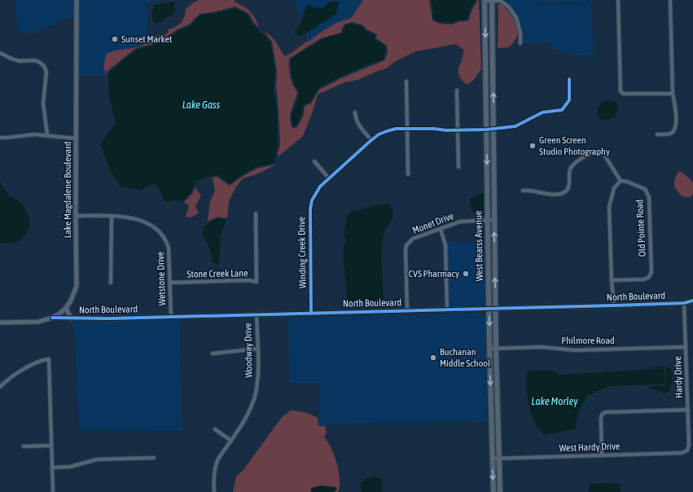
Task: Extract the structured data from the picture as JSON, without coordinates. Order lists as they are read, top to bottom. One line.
{"streets":{"main road":["West Bearss Avenue"],"street":["Lake Magdalene Boulevard","Monet Drive","Old Pointe Road","Winding Creek Drive","Stone Creek Lane","Wetstone Drive","North Boulevard","Philmore Road","Woodway Drive","Hardy Drive","West Hardy Drive"]},"crossings":[["Lake Magdalene Boulevard","Wetstone Drive"],["Lake Magdalene Boulevard","North Boulevard"],["Monet Drive","West Bearss Avenue"],["Monet Drive","North Boulevard"],["West Bearss Avenue","Winding Creek Drive"],["West Bearss Avenue","North Boulevard"],["West Bearss Avenue","Philmore Road"],["West Bearss Avenue","West Hardy Drive"],["Winding Creek Drive","North Boulevard"],["Stone Creek Lane","Wetstone Drive"],["Wetstone Drive","North Boulevard"],["North Boulevard","Woodway Drive"],["North Boulevard","Hardy Drive"],["Philmore Road","Hardy Drive"],["Hardy Drive","West Hardy Drive"]],"water":["Lake Gass","Lake Morley"],"places":["Sunset Market","Green Screen Studio Photography","CVS Pharmacy","Buchanan Middle School"]}
